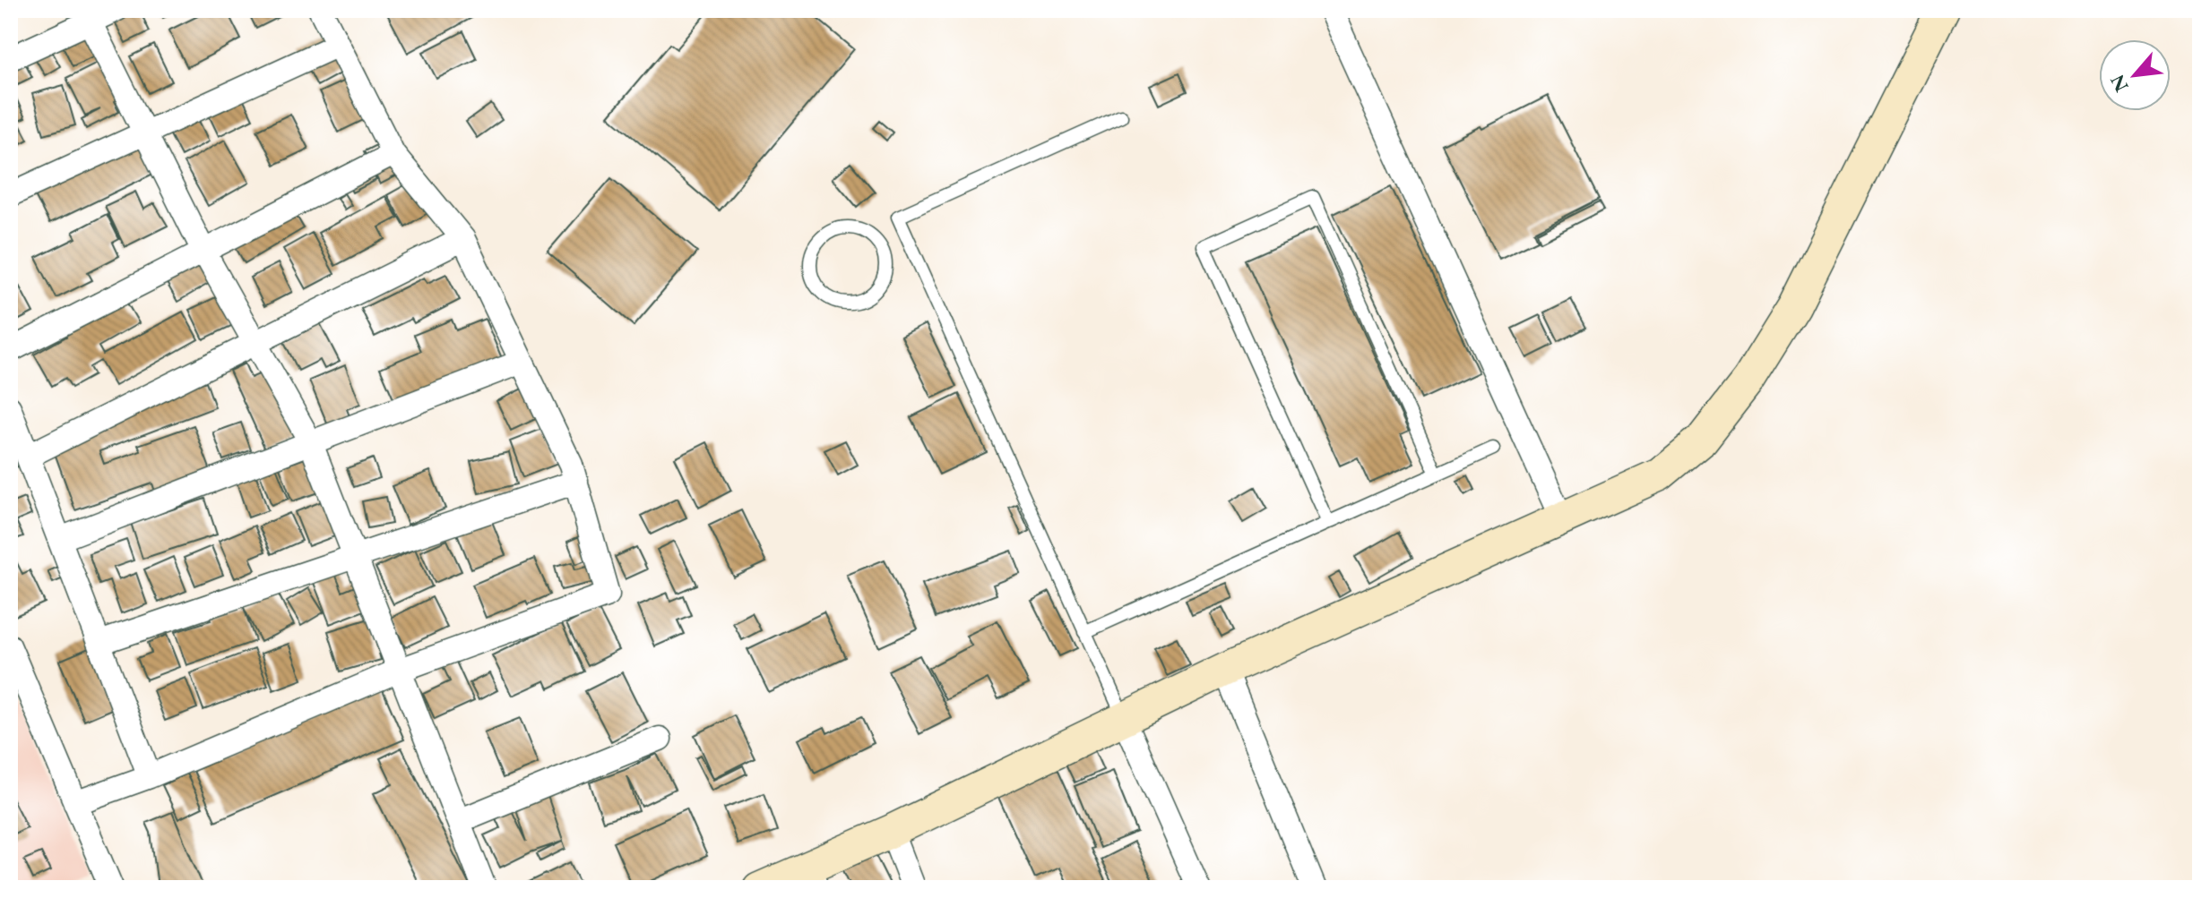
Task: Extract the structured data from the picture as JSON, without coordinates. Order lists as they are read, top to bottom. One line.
{"north":"bottom left"}
